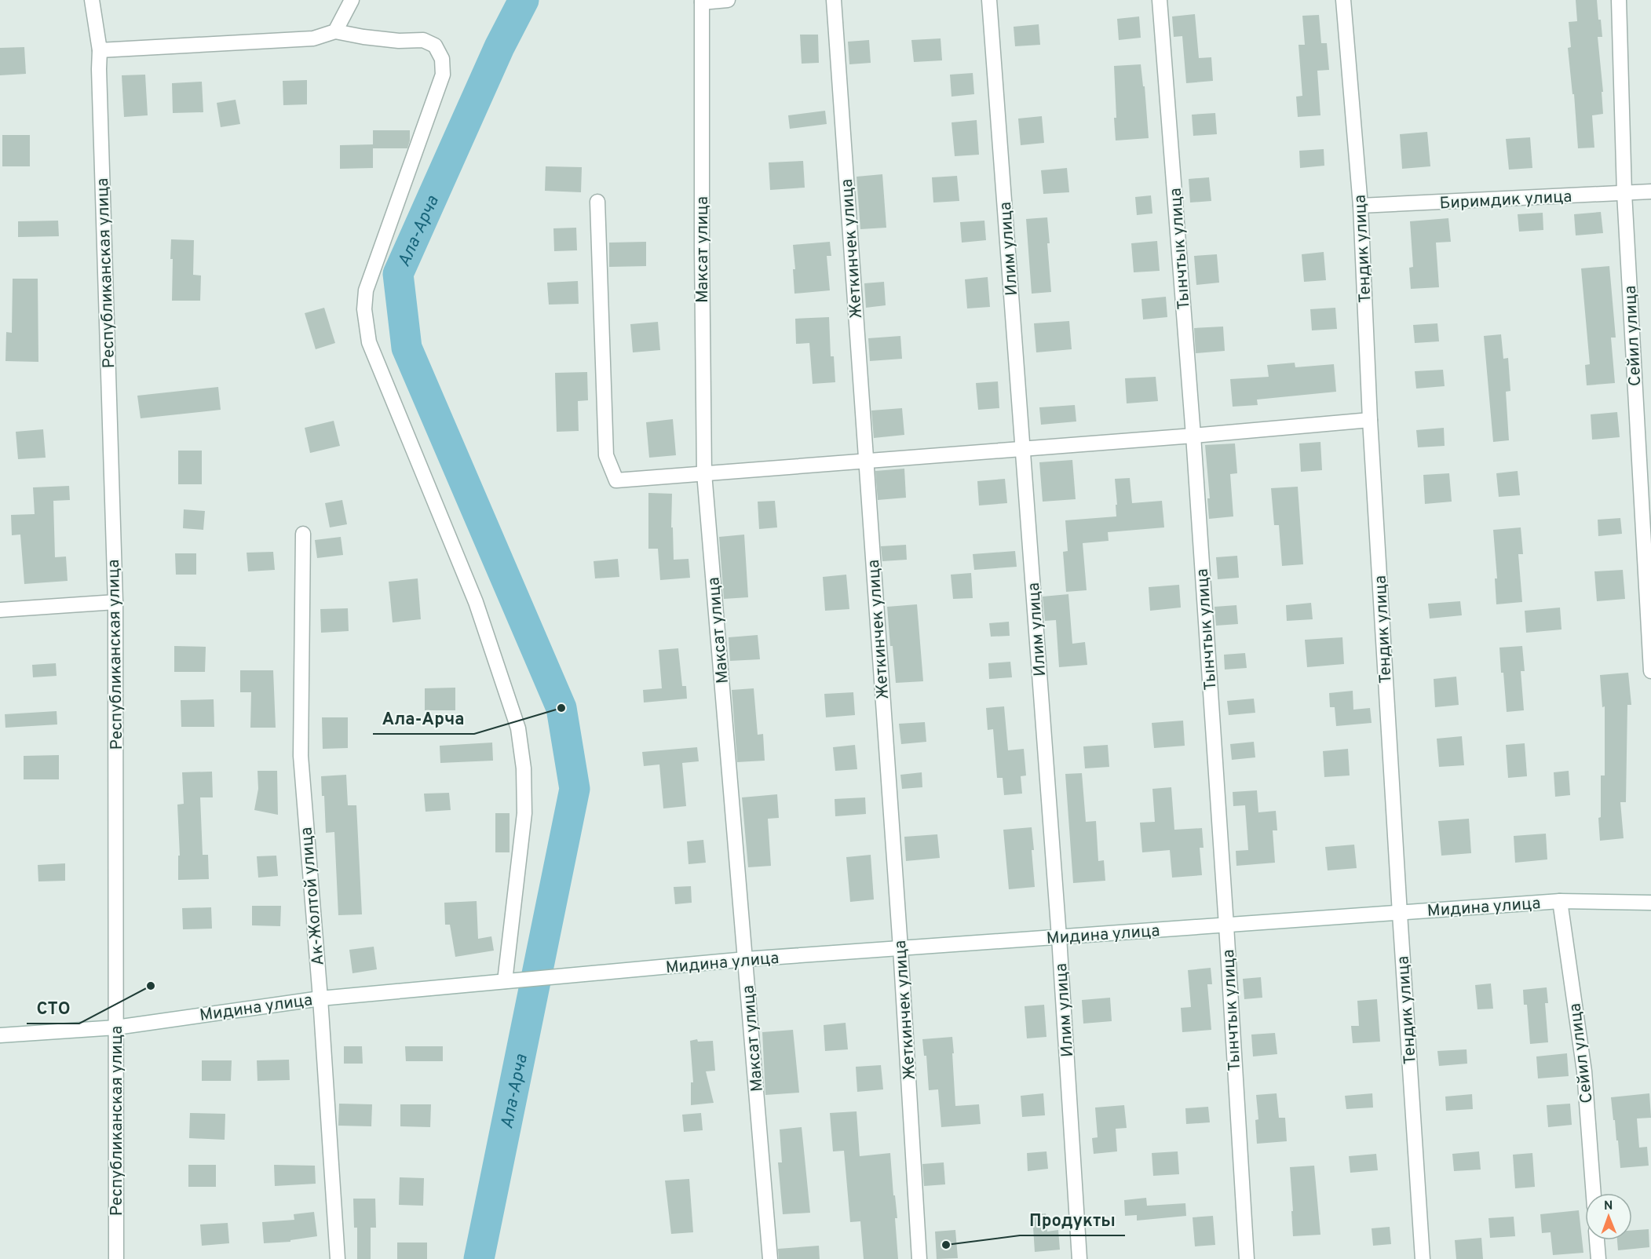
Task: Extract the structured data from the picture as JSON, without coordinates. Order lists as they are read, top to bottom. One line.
{"streets":{"street":["Биримдик улица","Жеткинчек улица","Илим улица","Тынчтык улица","Тендик улица","Максат улица","Республиканская улица","Сейил улица","Ак-Жолтой улица","Мидина улица"]},"crossings":[["Биримдик улица","Тендик улица"],["Биримдик улица","Сейил улица"],["Жеткинчек улица","Мидина улица"],["Илим улица","Мидина улица"],["Тынчтык улица","Мидина улица"],["Тендик улица","Мидина улица"],["Максат улица","Мидина улица"],["Республиканская улица","Мидина улица"],["Сейил улица","Мидина улица"],["Ак-Жолтой улица","Мидина улица"]],"water":["Ала-Арча"],"places":["Ала-Арча","СТО","Продукты"],"north":"top"}
